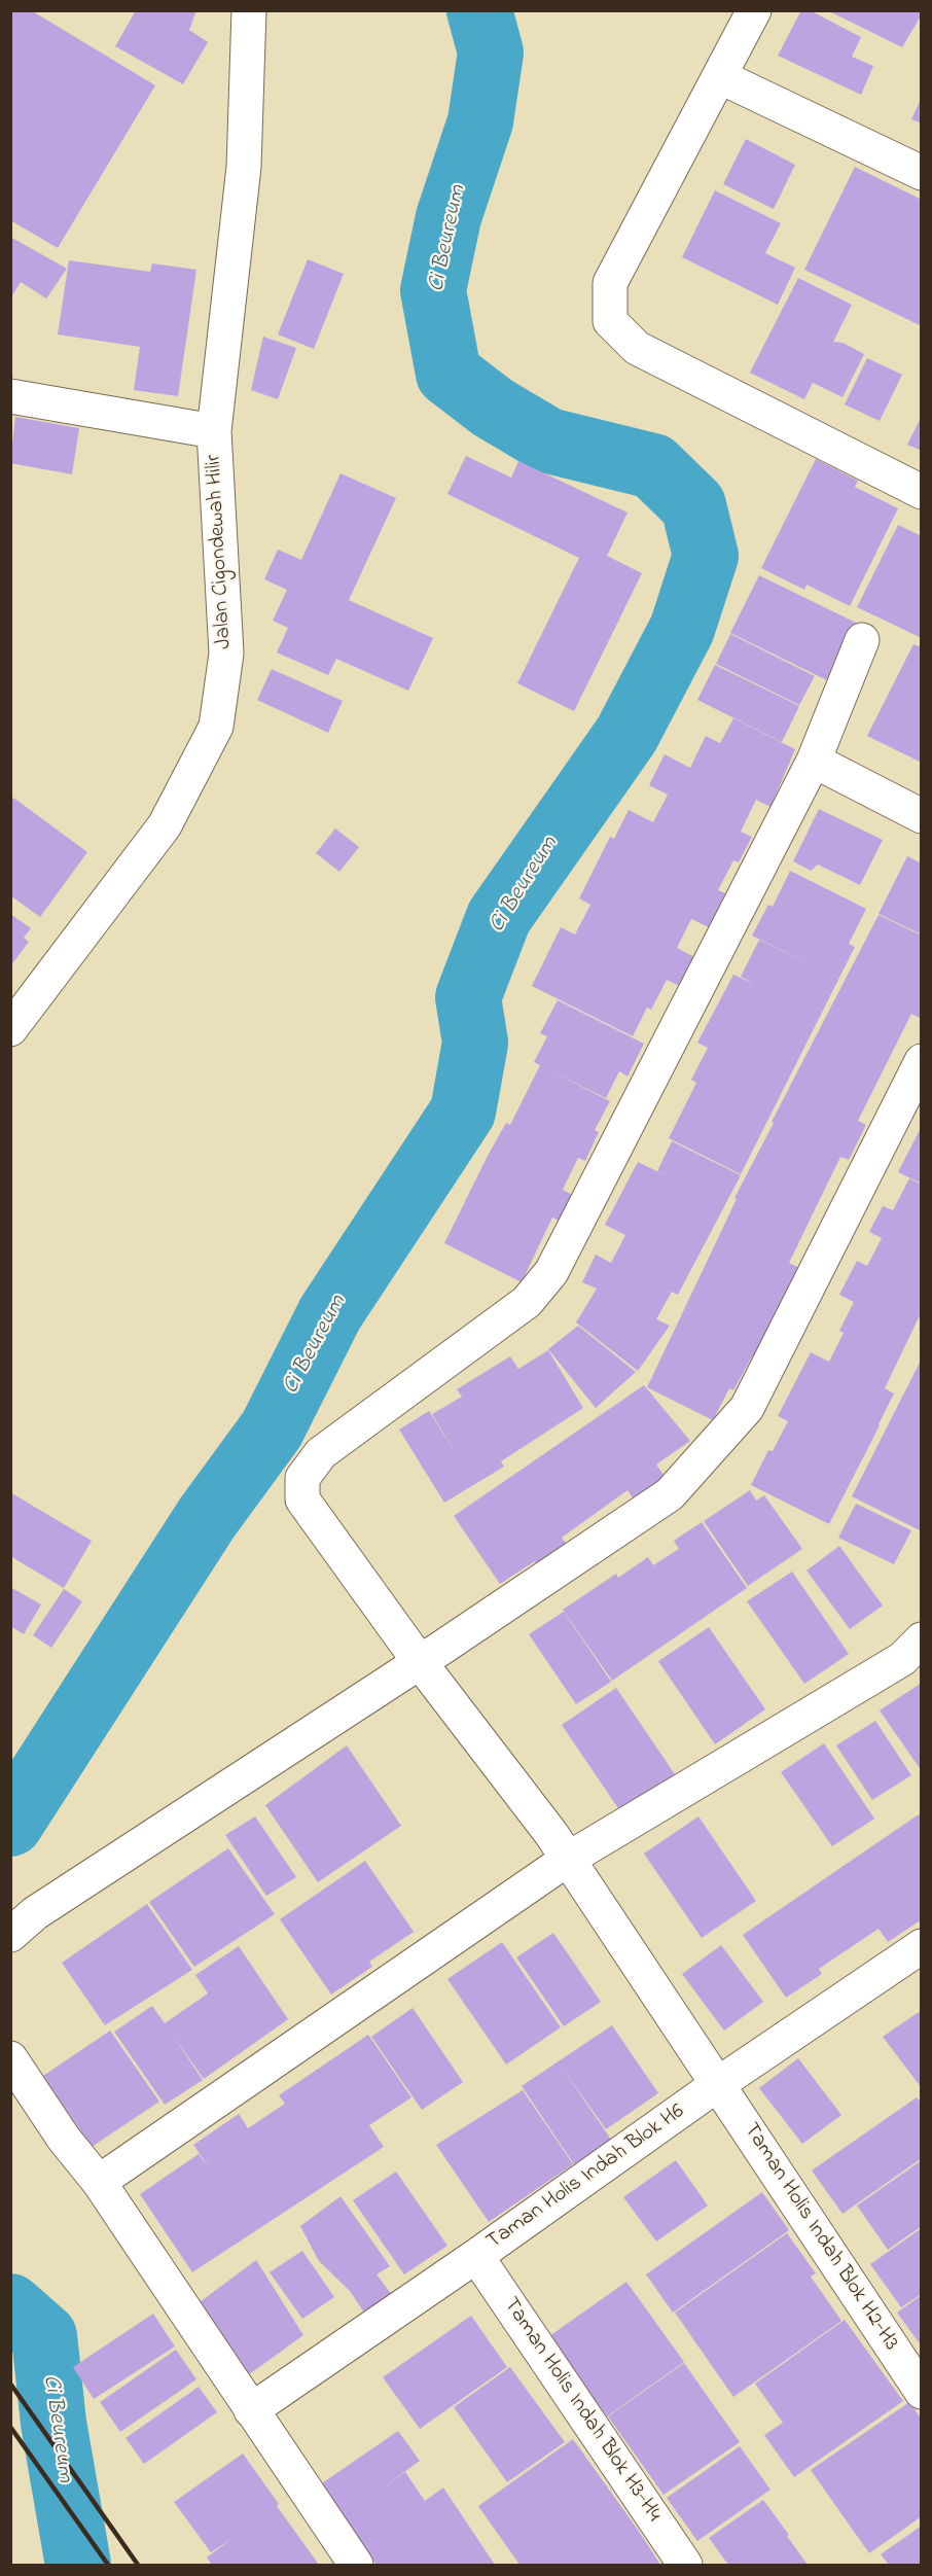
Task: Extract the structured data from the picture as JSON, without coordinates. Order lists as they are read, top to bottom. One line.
{"streets":{"street":["Jalan Cigondewah Hilir","Taman Holis Indah Blok H6","Taman Holis Indah Blok H2-H3","Taman Holis Indah Blok H3-H4"]},"crossings":[["Taman Holis Indah Blok H6","Taman Holis Indah Blok H2-H3"],["Taman Holis Indah Blok H6","Taman Holis Indah Blok H3-H4"]],"water":["Ci Beureum"]}
